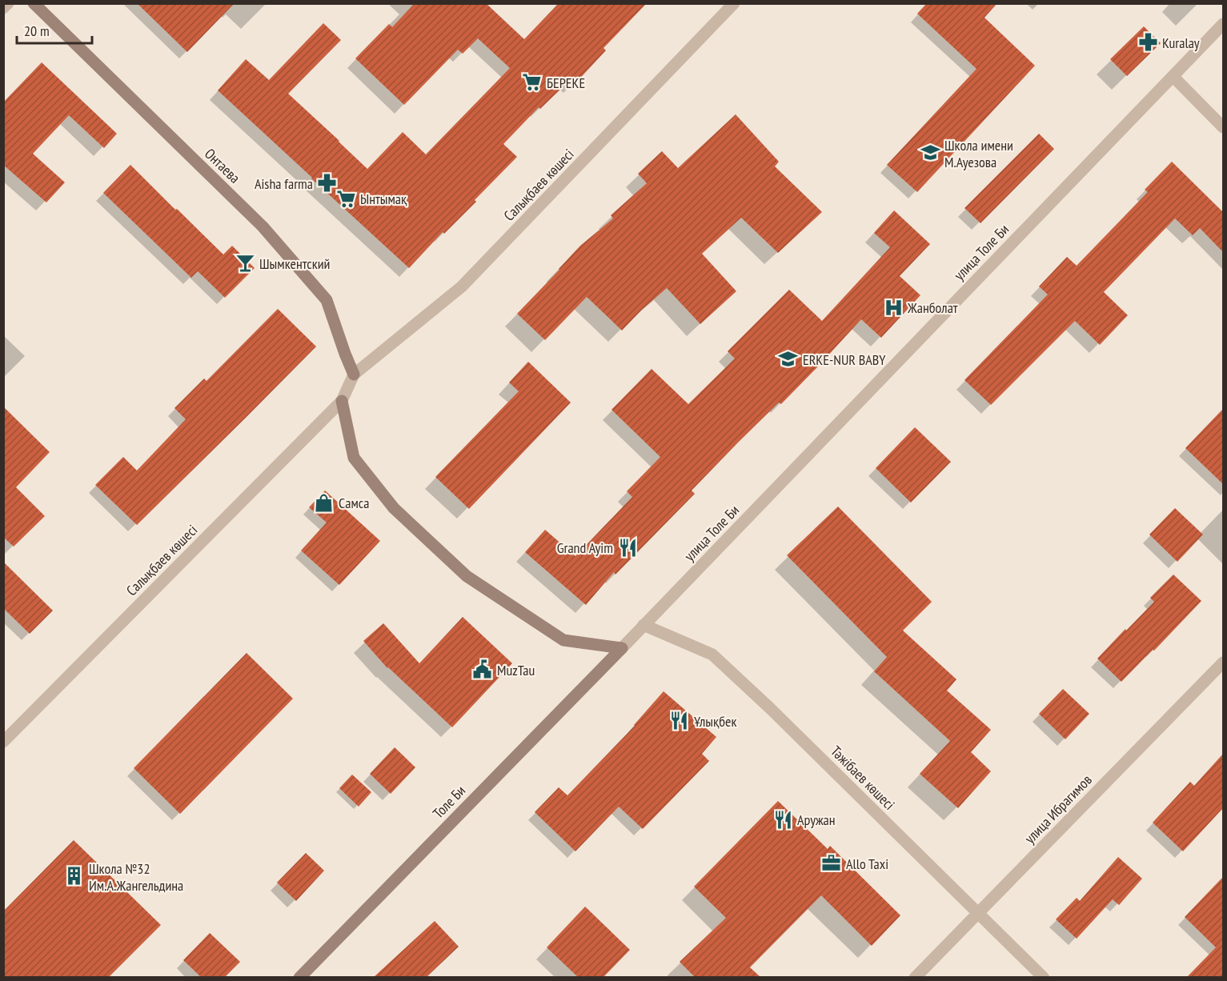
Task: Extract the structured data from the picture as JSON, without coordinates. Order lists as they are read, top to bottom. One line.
{"streets":{"main road":["Онтаева","Толе Би"],"street":["Салықбаев көшесі","улица Толе Би","Тәжібаев көшесі","улица Ибрагимов"]},"crossings":[["Онтаева","Салықбаев көшесі"],["улица Толе Би","Тәжібаев көшесі"],["улица Толе Би","Толе Би"],["Тәжібаев көшесі","улица Ибрагимов"]],"places":{"pharmacy":["Kuralay","Aisha farma"],"supermarket":["БЕРЕКЕ","Ынтымақ"],"school or university":["Школа имени М.Ауезова","ERKE-NUR BABY"],"bar":["Шымкентский"],"hospital":["Жанболат"],"shop":["Самса"],"restaurant":["Grand Ayim","Ұлықбек","Аружан"],"public building":["MuzTau"],"office":["Allo Taxi"],"building":["Школа №32 Им.А.Жангельдина"]},"scale_bar":"20 m"}
